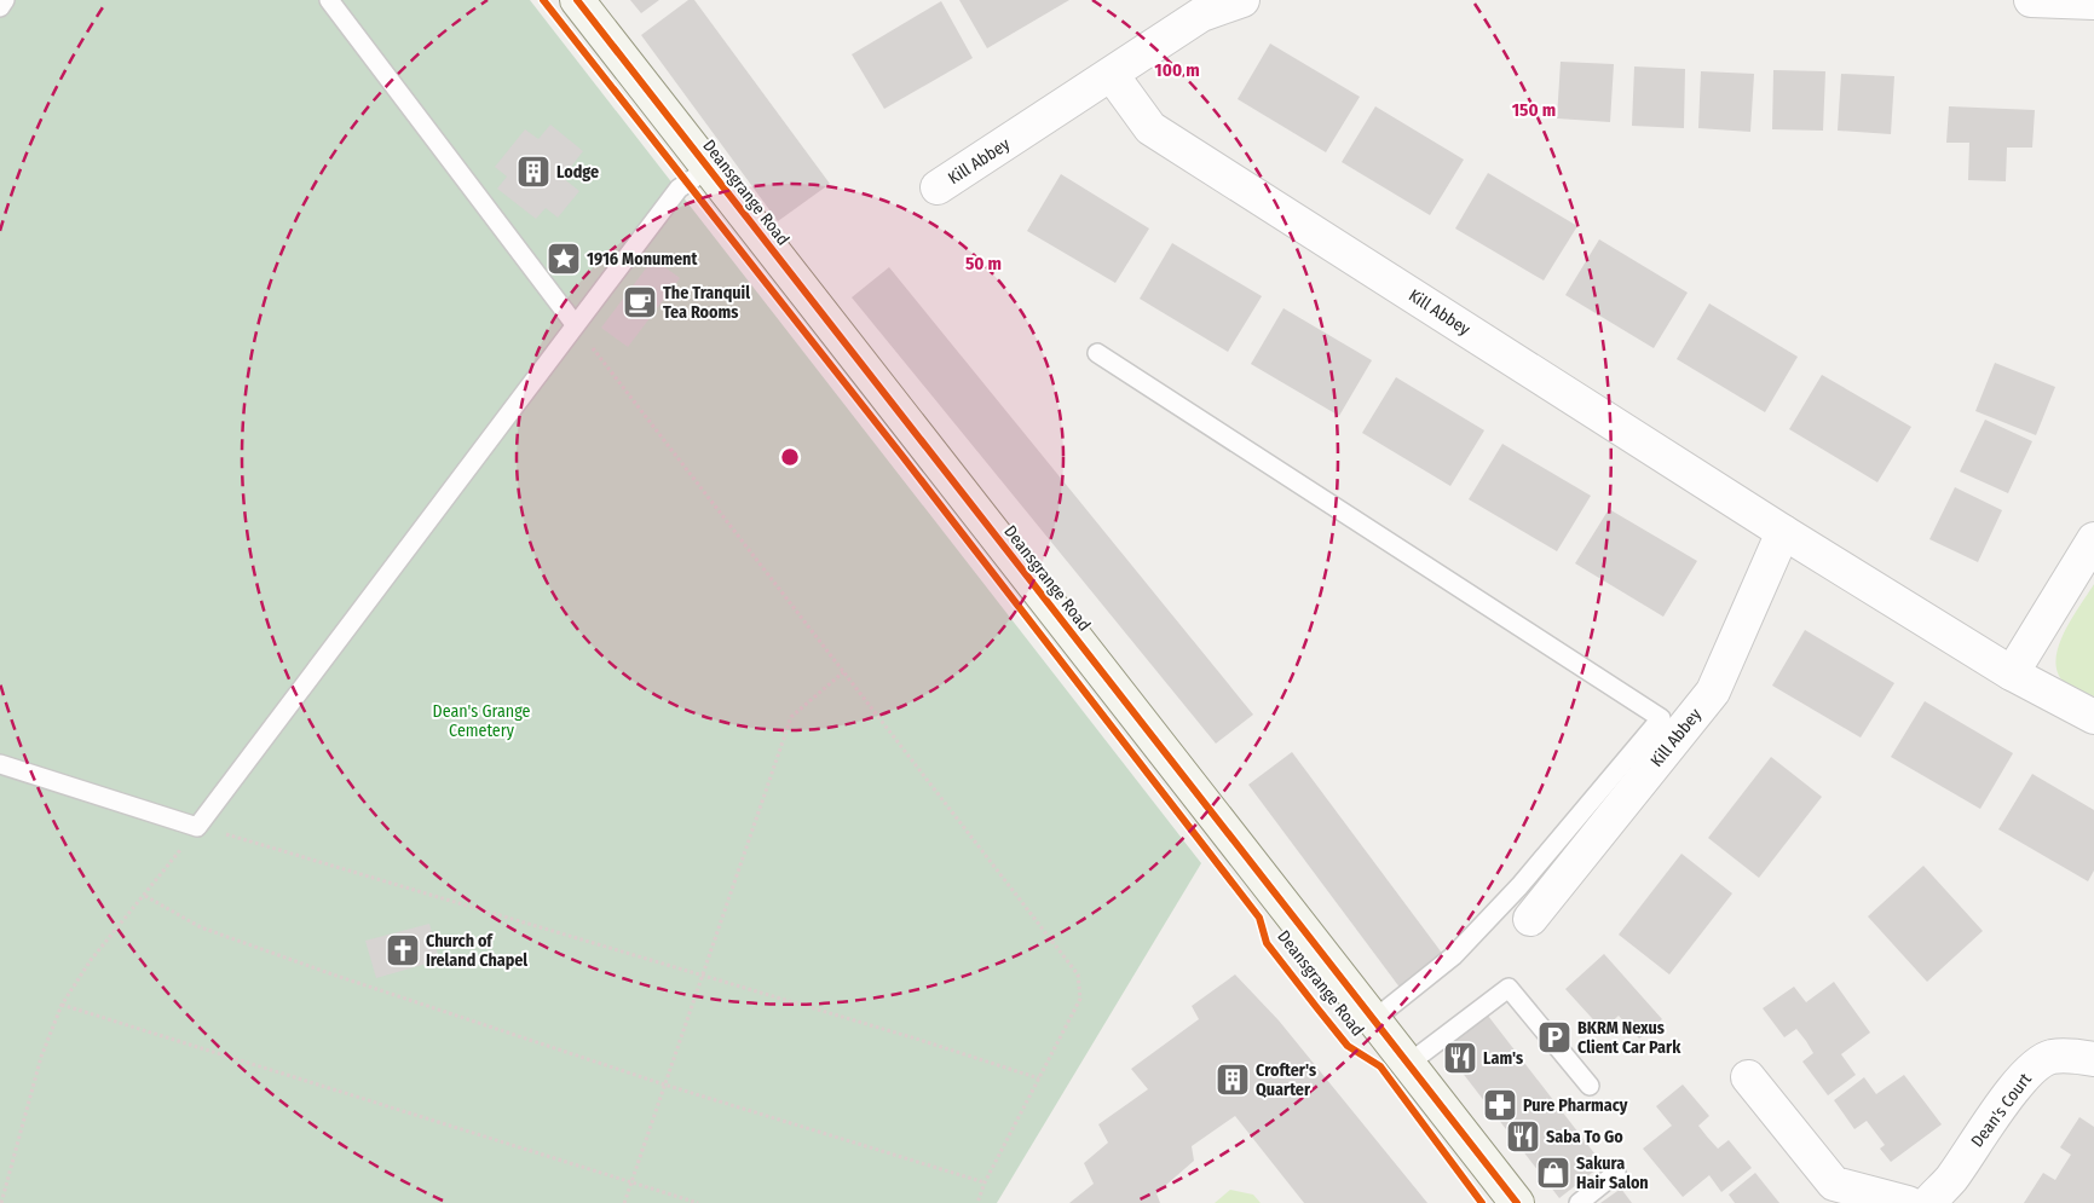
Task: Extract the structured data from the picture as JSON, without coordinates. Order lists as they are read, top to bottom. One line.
{"streets":{"main road":["Deansgrange Road"],"street":["Kill Abbey","Dean's Court"]},"parks":["Dean's Grange Cemetery"],"places":{"building":["Lodge","Crofter's Quarter"],"place":["1916 Monument"],"cafe":["The Tranquil Tea Rooms"],"church":["Church of Ireland Chapel"],"parking":["BKRM Nexus Client Car Park"],"restaurant":["Lam's","Saba To Go"],"pharmacy":["Pure Pharmacy"],"shop":["Sakura Hair Salon"]},"rings":["100 m","150 m","50 m"]}
